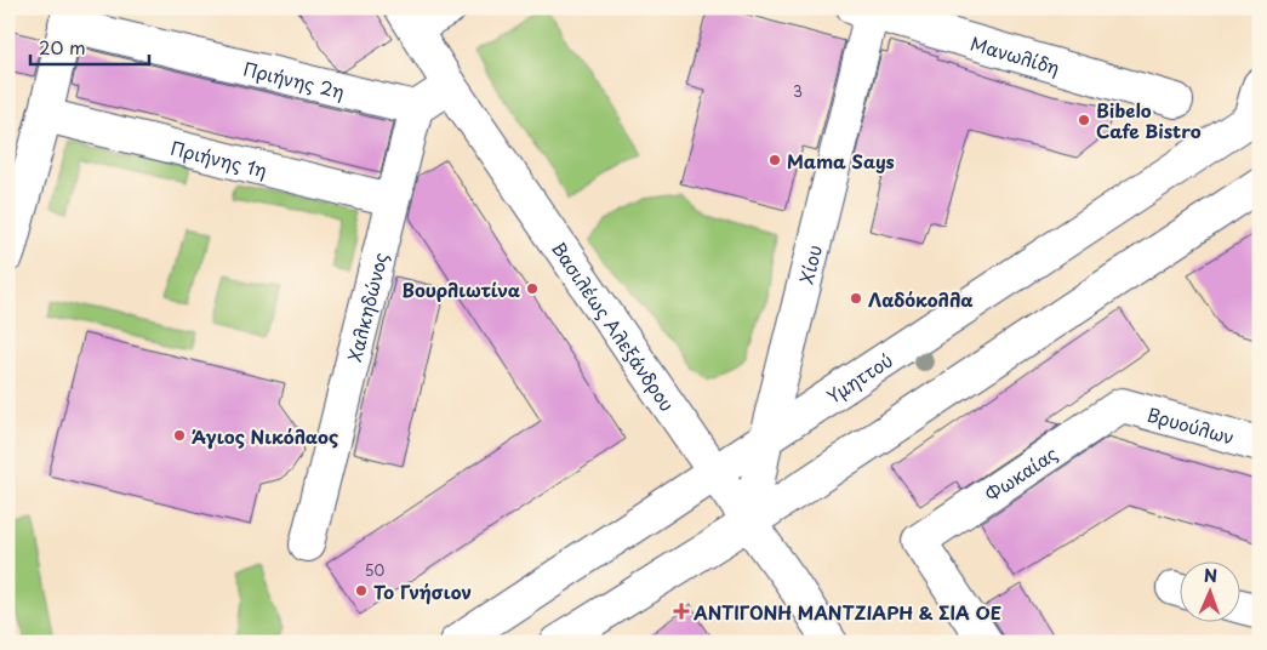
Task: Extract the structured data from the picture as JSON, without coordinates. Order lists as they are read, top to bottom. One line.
{"streets":{"street":["Μανωλίδη","Πριήνης 2η","Πριήνης 1η","Χίου","Χαλκηδώνος","Βασιλέως Αλεξάνδρου","Υμηττού","Βρυούλων","Φωκαίας"]},"crossings":[["Μανωλίδη","Χίου"],["Πριήνης 2η","Χαλκηδώνος"],["Πριήνης 1η","Χαλκηδώνος"],["Χίου","Βασιλέως Αλεξάνδρου"],["Χίου","Υμηττού"],["Βασιλέως Αλεξάνδρου","Υμηττού"],["Βρυούλων","Φωκαίας"]],"places":{"other":["Bibelo Cafe Bistro","Mama Says","Βουρλιωτίνα","Λαδόκολλα","Άγιος Νικόλαος","Το Γνήσιον"],"health":["ΑΝΤΙΓΟΝΗ ΜΑΝΤΖΙΑΡΗ & ΣΙΑ ΟΕ"]},"house_numbers":["3","50"],"scale_bar":"20 m","north":"top"}
